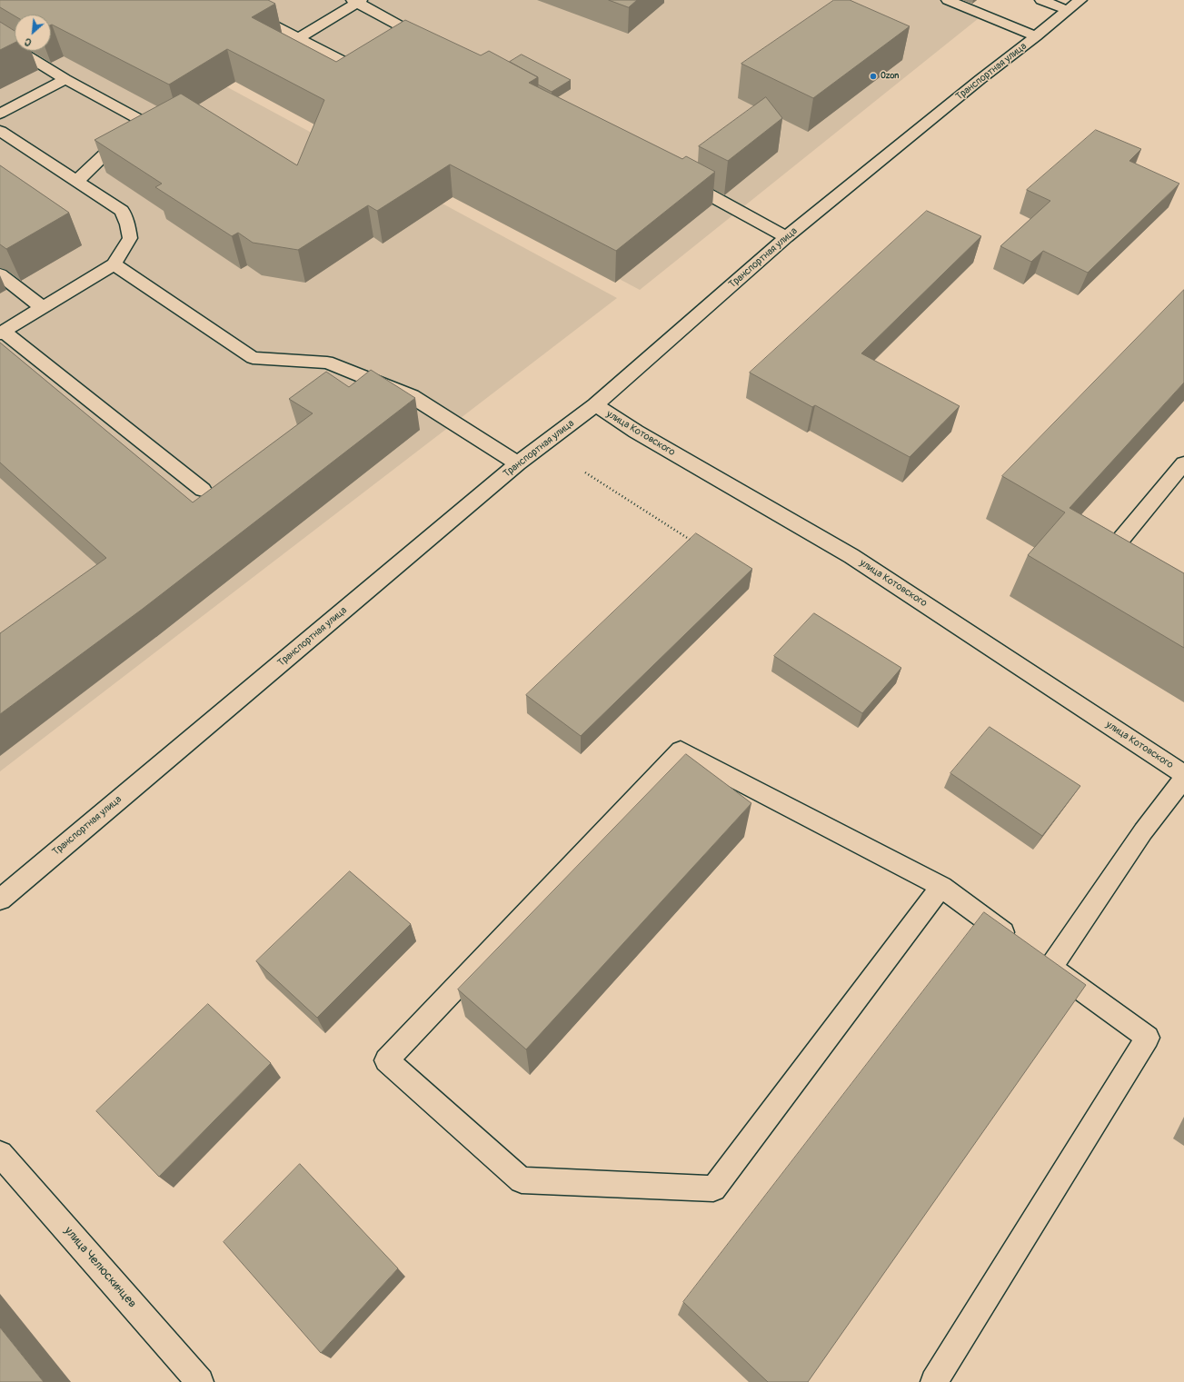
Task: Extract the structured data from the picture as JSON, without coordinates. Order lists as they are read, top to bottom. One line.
{"streets":{"street":["Транспортная улица","улица Котовского","улица Челюскинцев"]},"crossings":[["Транспортная улица","улица Котовского"]],"places":["Ozon"],"north":"bottom left"}
